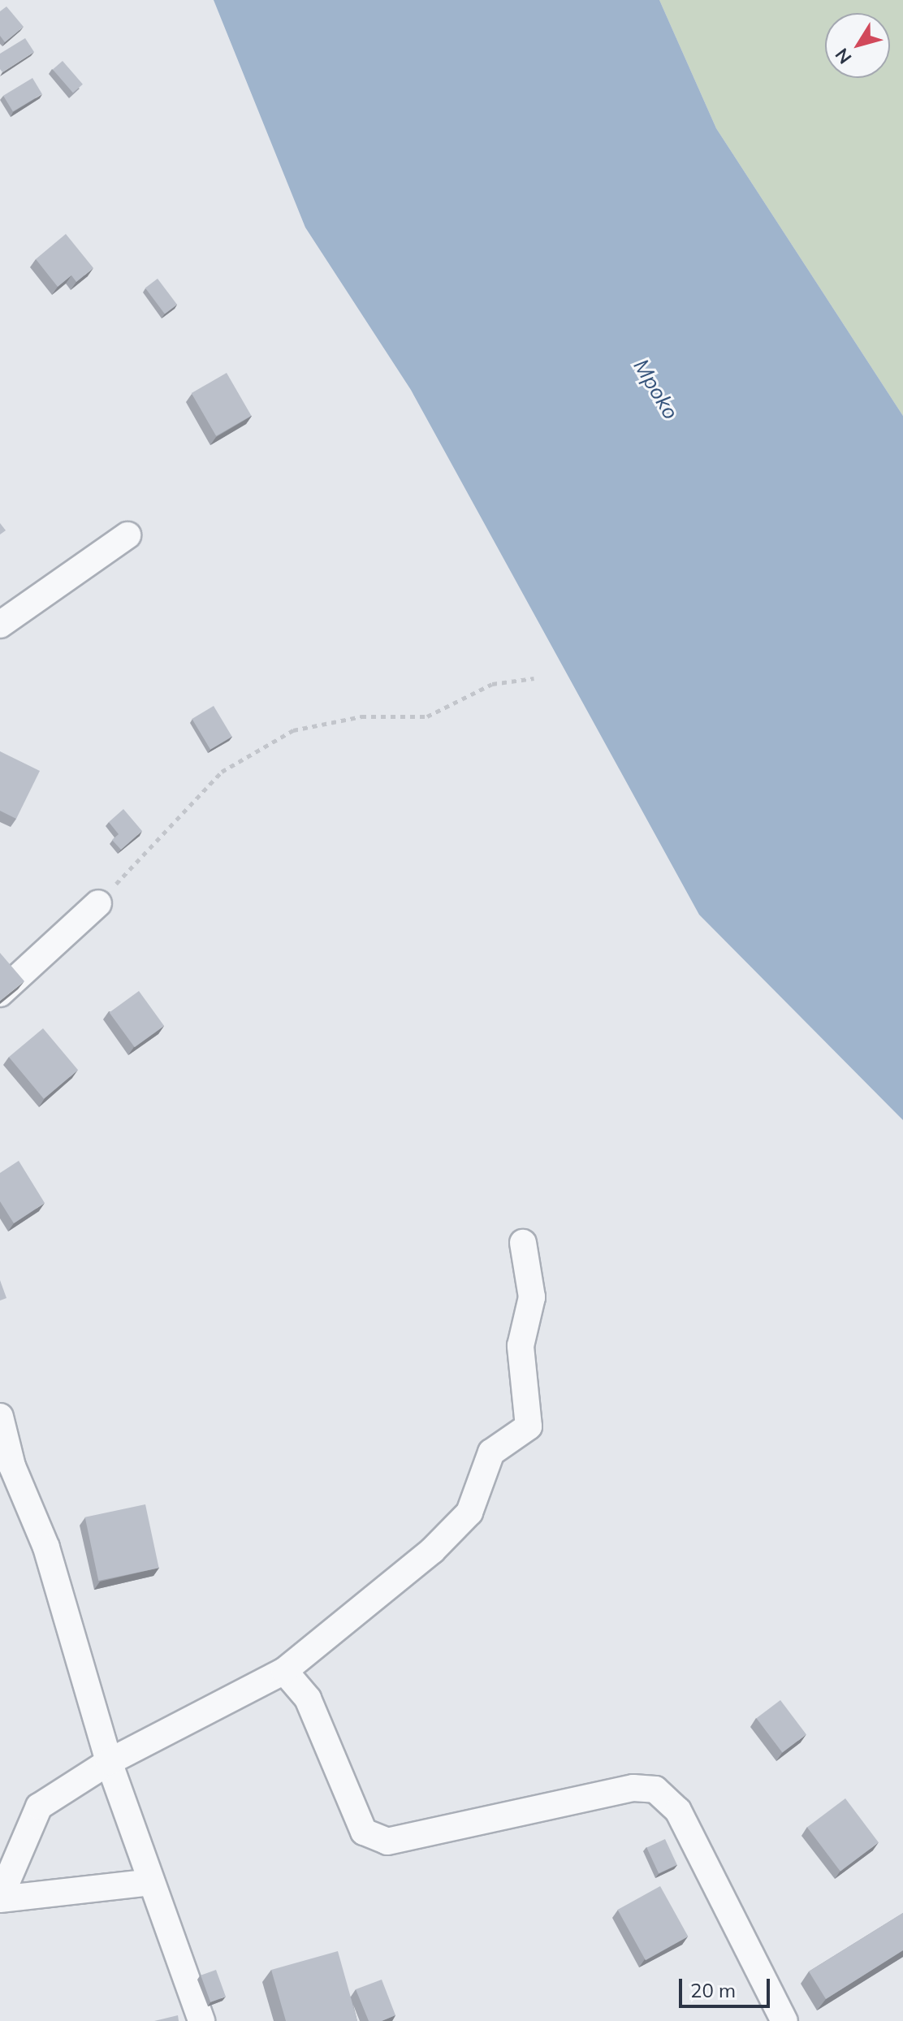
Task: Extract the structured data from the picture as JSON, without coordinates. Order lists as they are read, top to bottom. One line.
{"water":["Mpoko"],"scale_bar":"20 m","north":"bottom left"}
